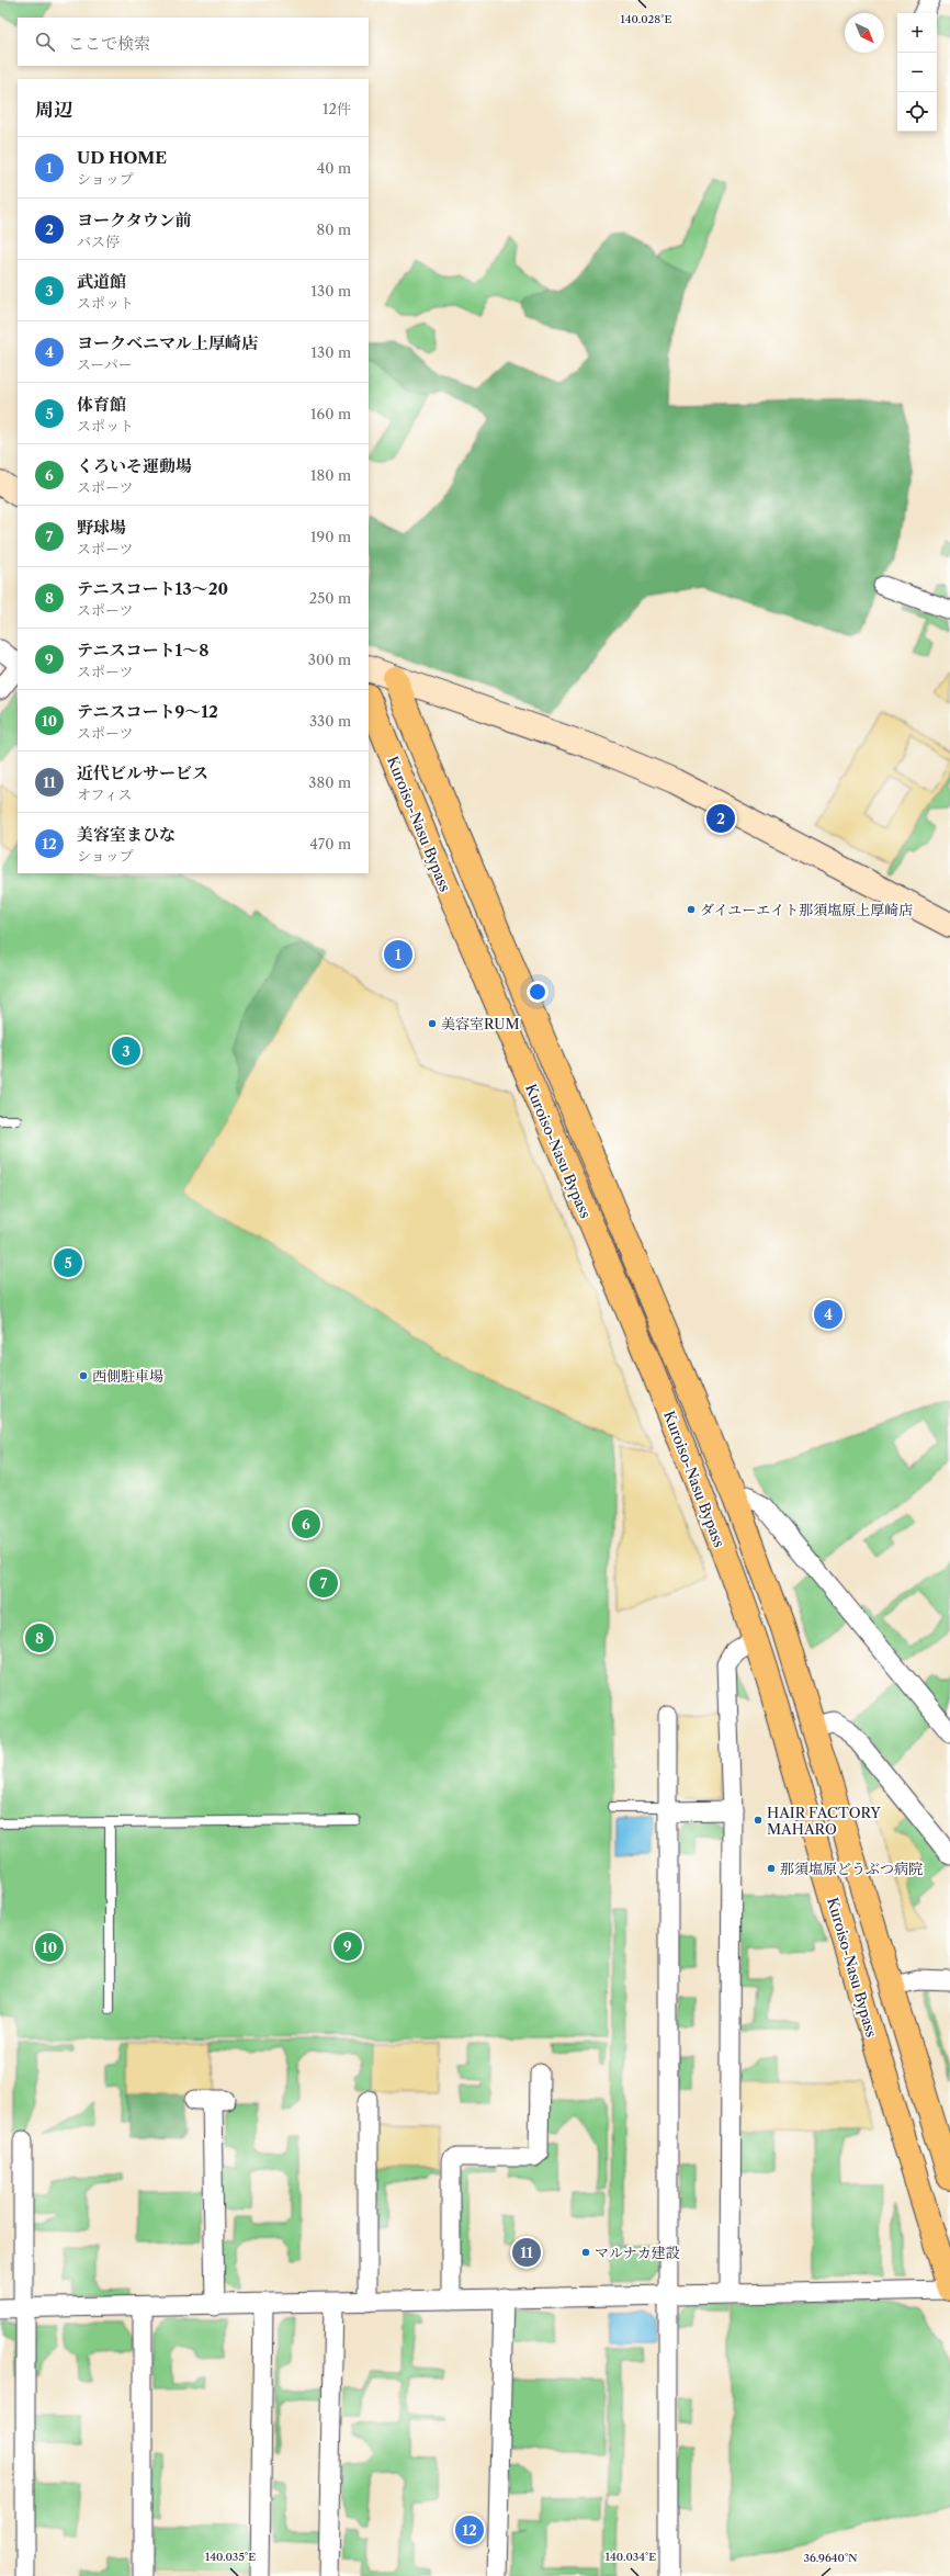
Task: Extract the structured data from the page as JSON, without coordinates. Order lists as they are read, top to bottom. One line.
{"streets":{"main road":["Kuroiso-Nasu Bypass"]},"places":["ダイユーエイト那須塩原上厚崎店","美容室RUM","西側駐車場","HAIR FACTORY MAHARO","那須塩原どうぶつ病院","マルナカ建設"],"north":"bottom right","page":{"map_buttons":["+","−"],"search":"ここで検索","heading":["周辺","12件"],"list":[{"mark":"1","name":"UD HOME","note":"ショップ","value":"40 m"},{"mark":"2","name":"ヨークタウン前","note":"バス停","value":"80 m"},{"mark":"3","name":"武道館","note":"スポット","value":"130 m"},{"mark":"4","name":"ヨークベニマル上厚崎店","note":"スーパー","value":"130 m"},{"mark":"5","name":"体育館","note":"スポット","value":"160 m"},{"mark":"6","name":"くろいそ運動場","note":"スポーツ","value":"180 m"},{"mark":"7","name":"野球場","note":"スポーツ","value":"190 m"},{"mark":"8","name":"テニスコート13～20","note":"スポーツ","value":"250 m"},{"mark":"9","name":"テニスコート1～8","note":"スポーツ","value":"300 m"},{"mark":"10","name":"テニスコート9～12","note":"スポーツ","value":"330 m"},{"mark":"11","name":"近代ビルサービス","note":"オフィス","value":"380 m"},{"mark":"12","name":"美容室まひな","note":"ショップ","value":"470 m"}],"pins":["2","1","3","5","4","6","7","8","9","10","11","12"]},"coordinates":["140.028°E","140.035°E","140.034°E","36.9640°N"]}
